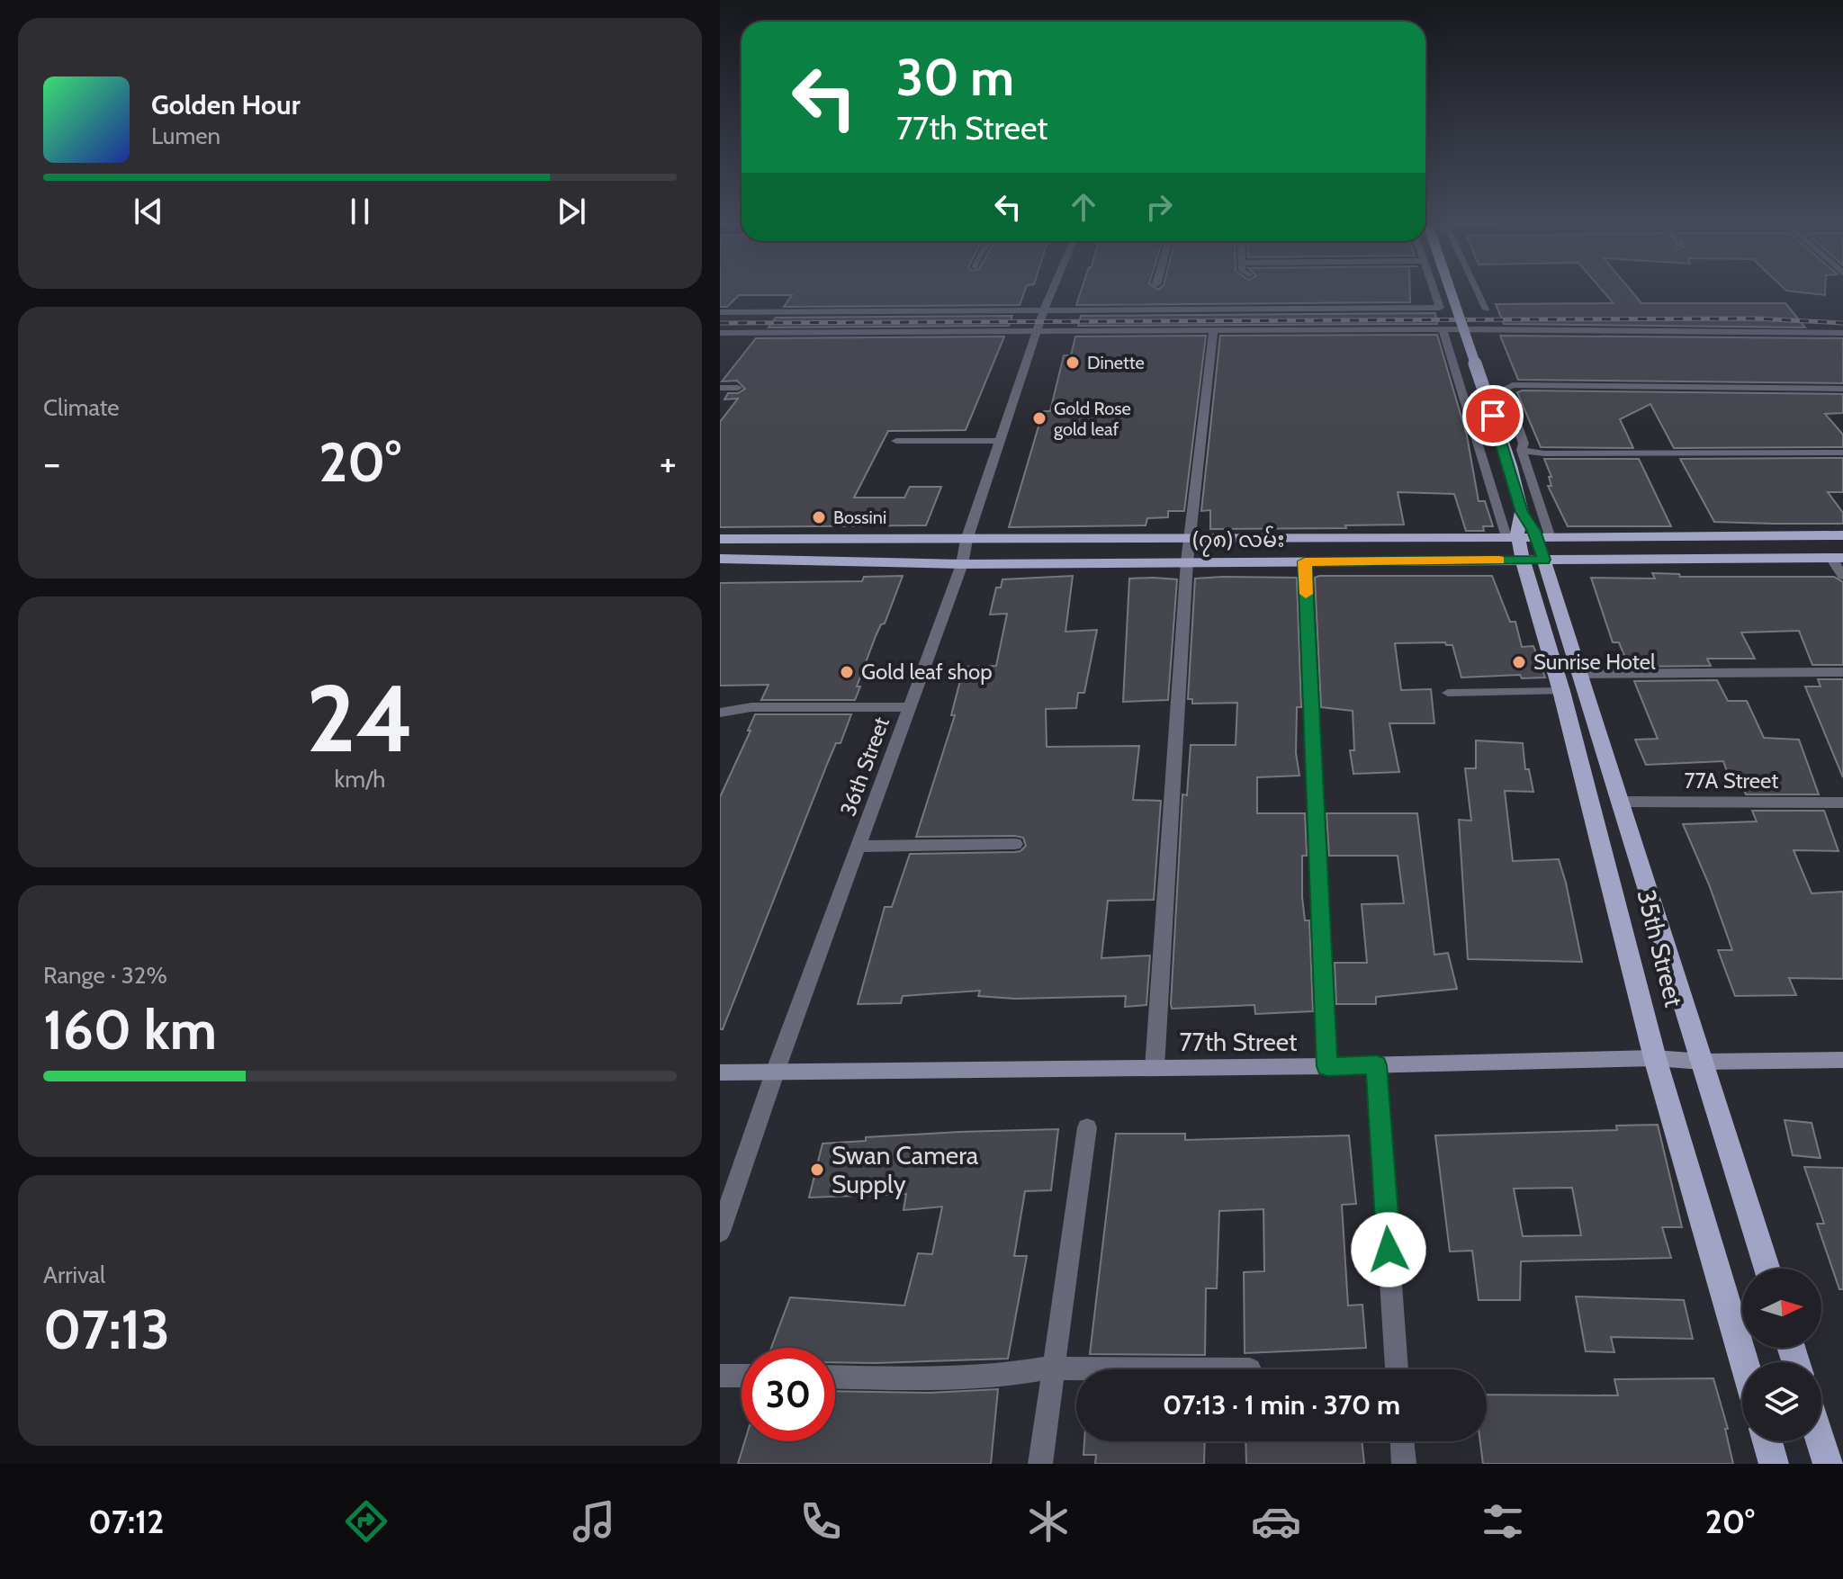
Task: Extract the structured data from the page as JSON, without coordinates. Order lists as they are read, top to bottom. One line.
{"streets":{"main road":["(၇၈) လမ်း","35th Street"],"street":["36th Street","77A Street","77th Street"]},"crossings":[["(၇၈) လမ်း","36th Street"],["(၇၈) လမ်း","35th Street"],["36th Street","77th Street"],["77A Street","35th Street"],["35th Street","77th Street"]],"places":["Dinette","Gold Rose gold leaf","Bossini","Sunrise Hotel","Gold leaf shop","Swan Camera Supply"],"north":"right","page":{"turn":["30 m","77th Street"],"song":["Golden Hour","Lumen"],"tile":["Climate",["24","km/h"],["Range · 32%","160 km"],["Arrival","07:13"]],"heat":["−","20°","+"],"limit":"30","trip":"07:13 · 1 min · 370 m","tabs":["07:12","20°"]}}
